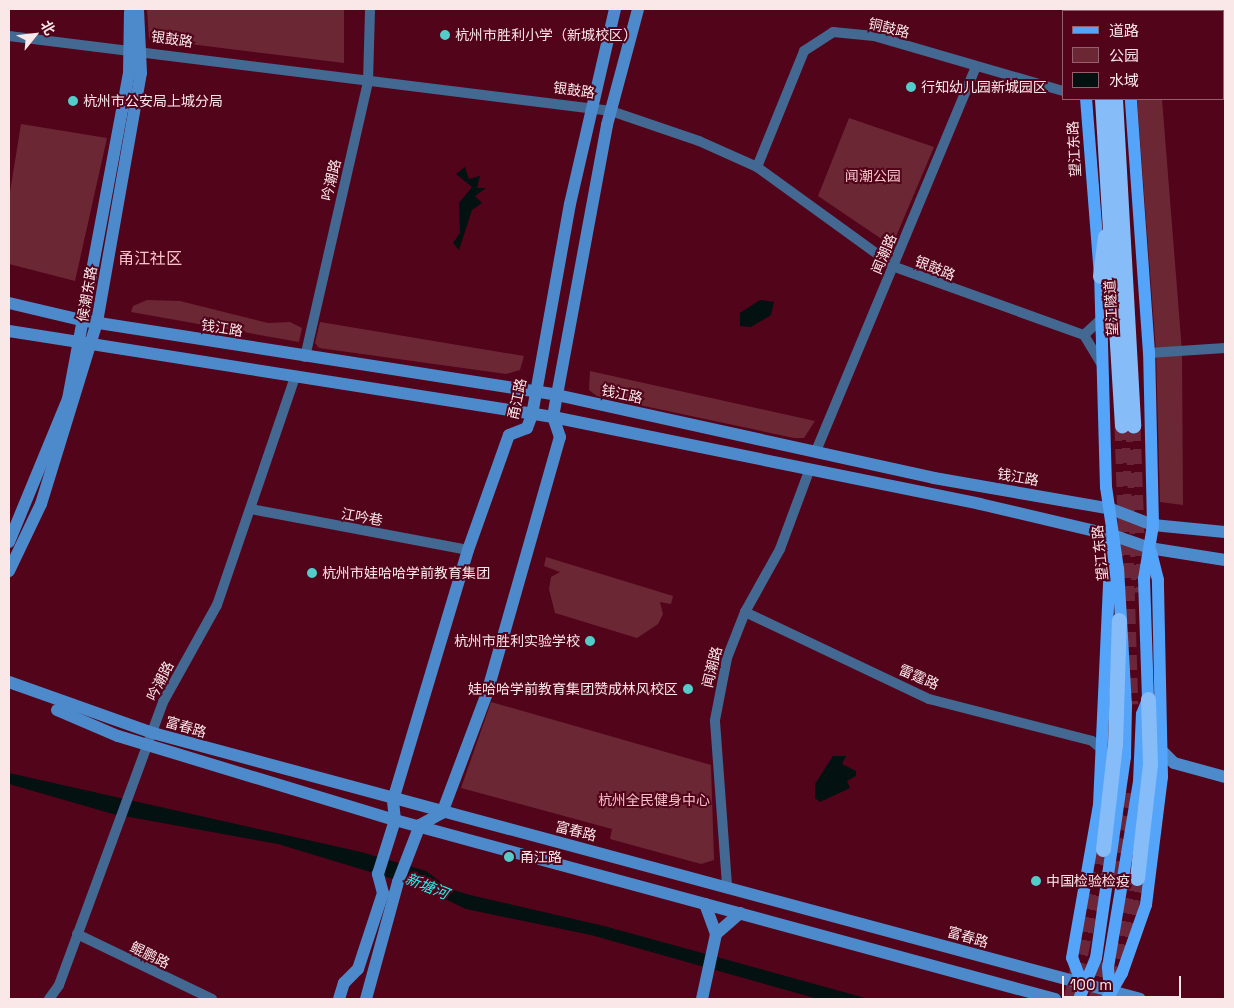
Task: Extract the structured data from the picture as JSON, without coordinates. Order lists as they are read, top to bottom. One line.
{"streets":{"highway":["望江隧道"],"main road":["望江东路","候潮东路","钱江路","甬江路","富春路"],"street":["铜鼓路","银鼓路","吟潮路","闻潮路","江吟巷","雷霆路","鲲鹏路"]},"crossings":[["铜鼓路","银鼓路"],["铜鼓路","闻潮路"],["银鼓路","吟潮路"],["银鼓路","闻潮路"],["银鼓路","候潮东路"],["银鼓路","甬江路"],["望江东路","钱江路"],["望江东路","富春路"],["吟潮路","钱江路"],["吟潮路","江吟巷"],["吟潮路","富春路"],["吟潮路","鲲鹏路"],["闻潮路","钱江路"],["闻潮路","雷霆路"],["闻潮路","富春路"],["候潮东路","钱江路"],["钱江路","甬江路"],["甬江路","江吟巷"],["甬江路","富春路"]],"districts":["甬江社区"],"water":["新塘河"],"parks":["闻潮公园","杭州全民健身中心"],"places":["杭州市胜利小学（新城校区）","行知幼儿园新城园区","杭州市公安局上城分局","杭州市娃哈哈学前教育集团","杭州市胜利实验学校","娃哈哈学前教育集团赞成林风校区","甬江路","中国检验检疫"],"legend":["道路","公园","水域"],"scale_bar":"100 m","north":"top right"}
